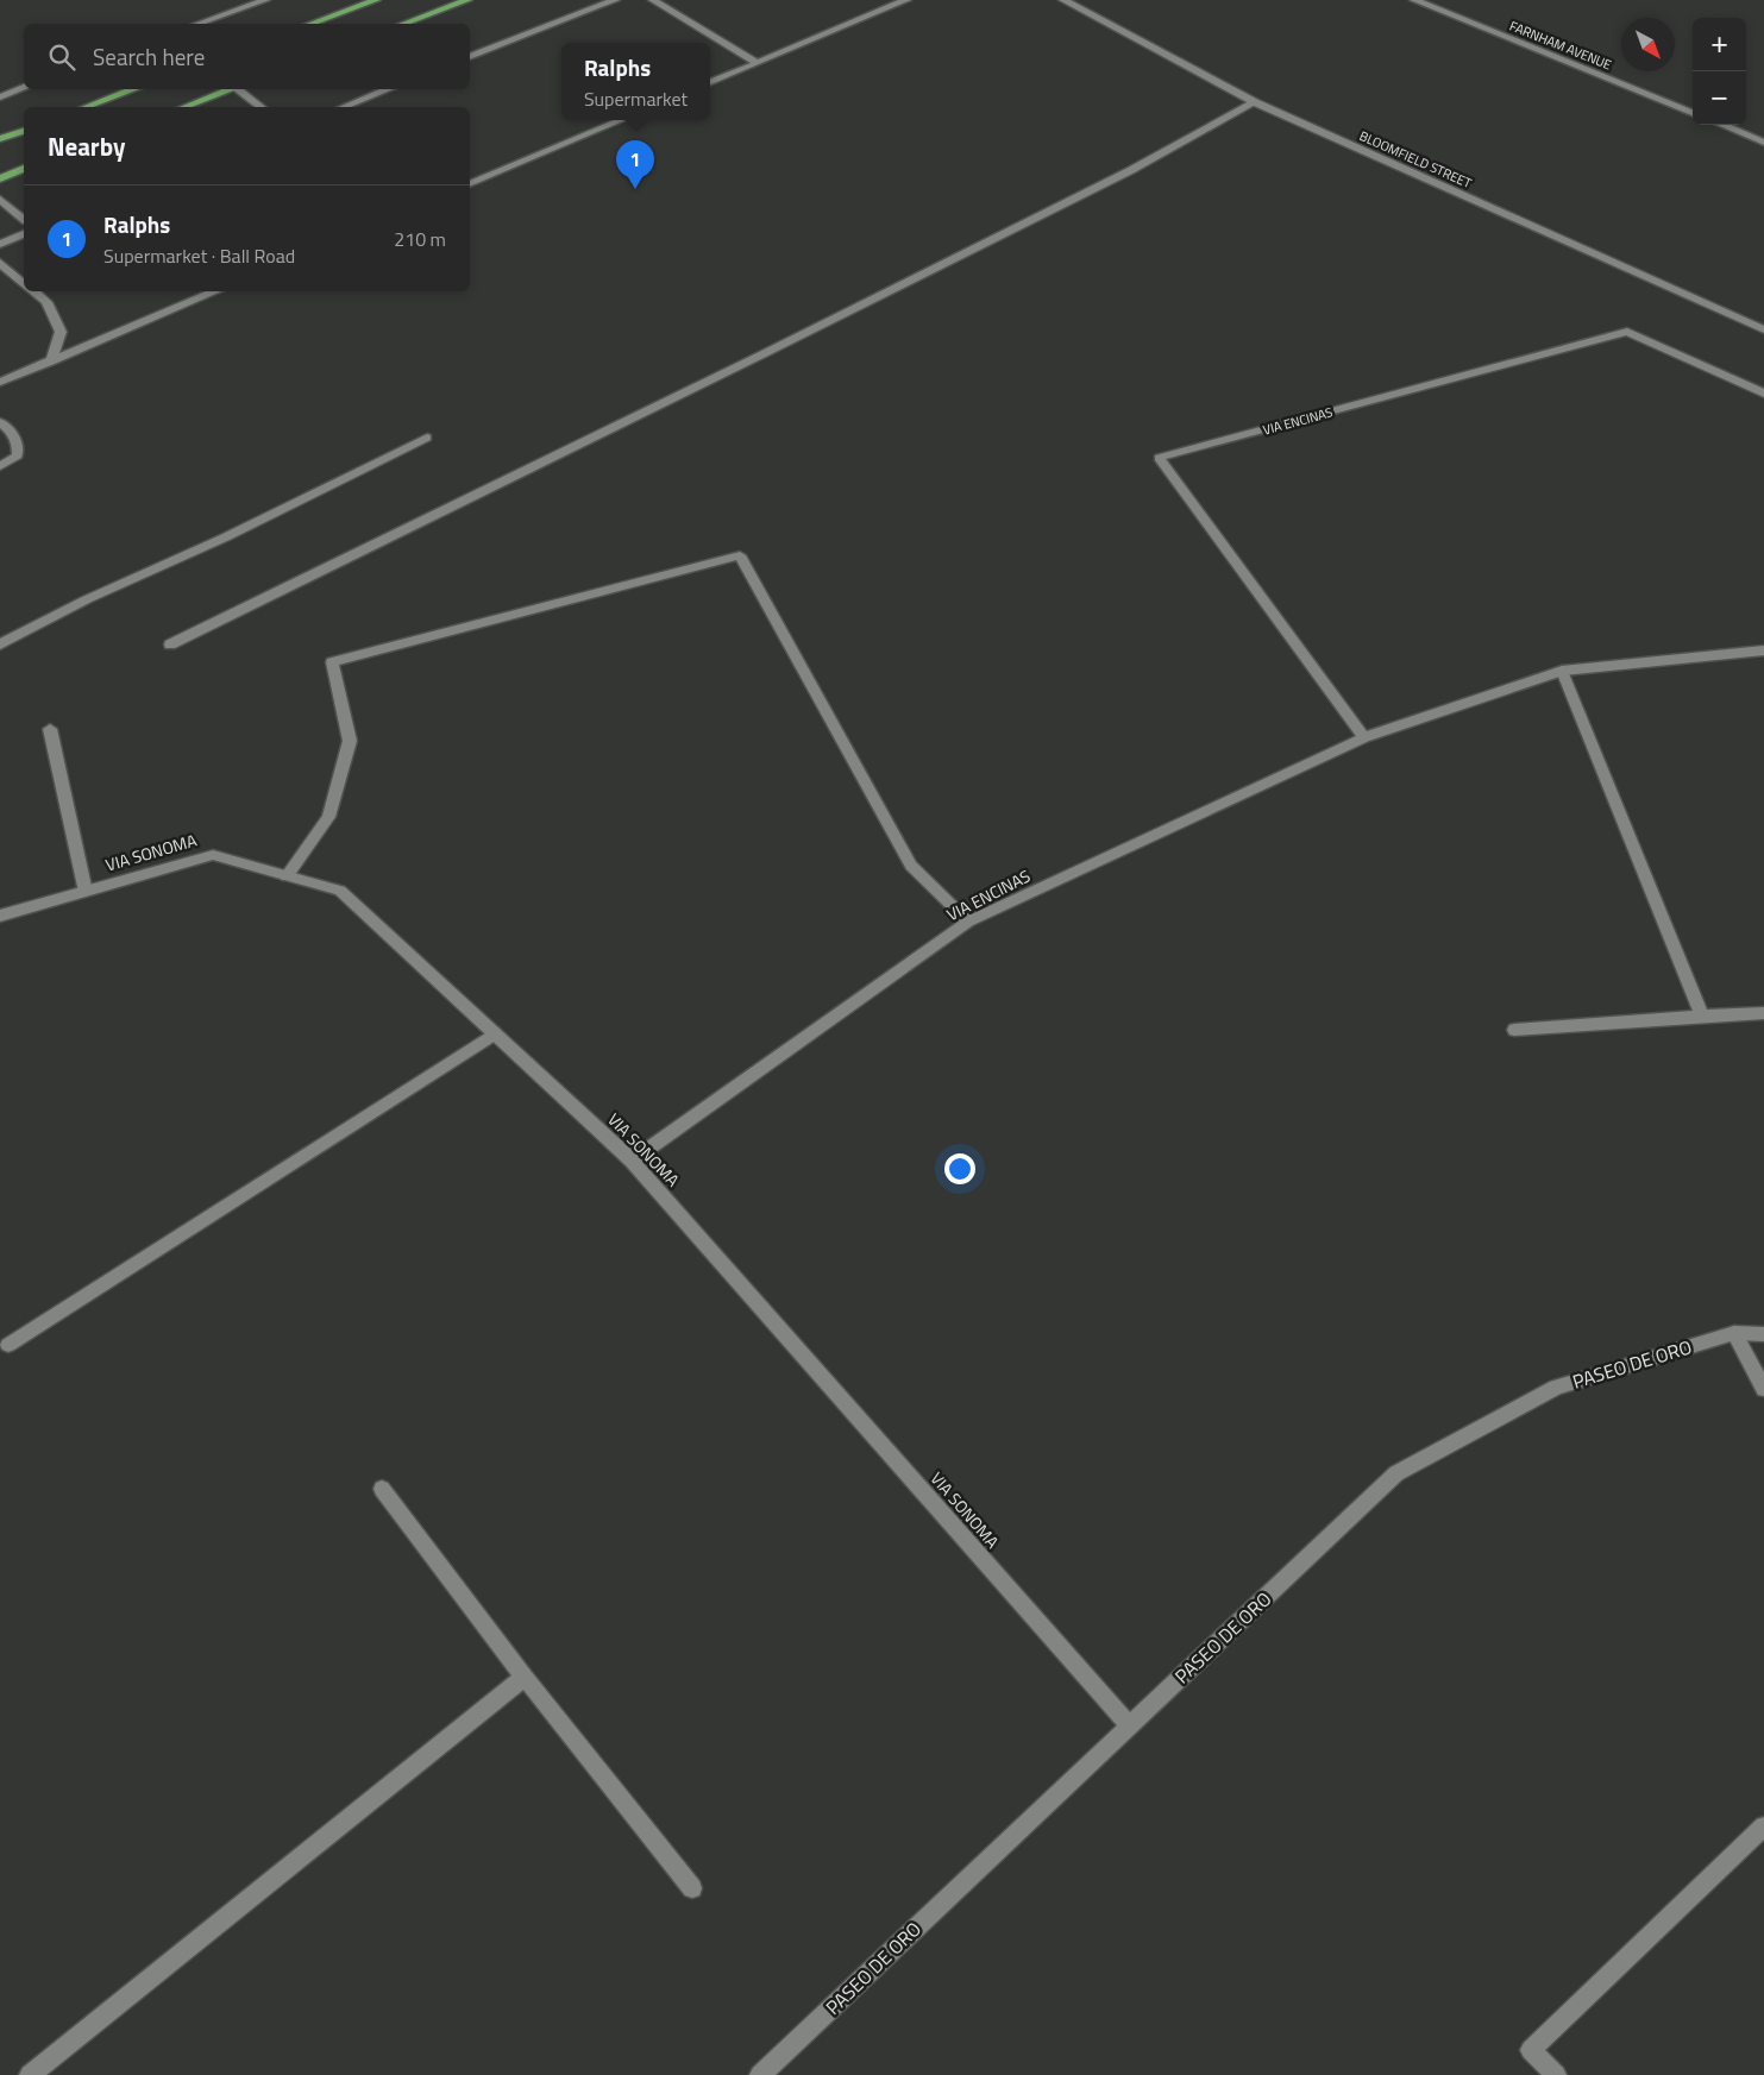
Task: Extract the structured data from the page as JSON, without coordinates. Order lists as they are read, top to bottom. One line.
{"streets":{"street":["FARNHAM AVENUE","BLOOMFIELD STREET","VIA ENCINAS","VIA SONOMA","PASEO DE ORO"]},"crossings":[["VIA ENCINAS","VIA SONOMA"],["VIA SONOMA","PASEO DE ORO"]],"north":"bottom right","page":{"map_buttons":["+","−"],"search":"Search here","popup":["Ralphs","Supermarket"],"heading":"Nearby","pins":"1","list":[{"mark":"1","name":"Ralphs","note":"Supermarket · Ball Road","value":"210 m"}]}}
